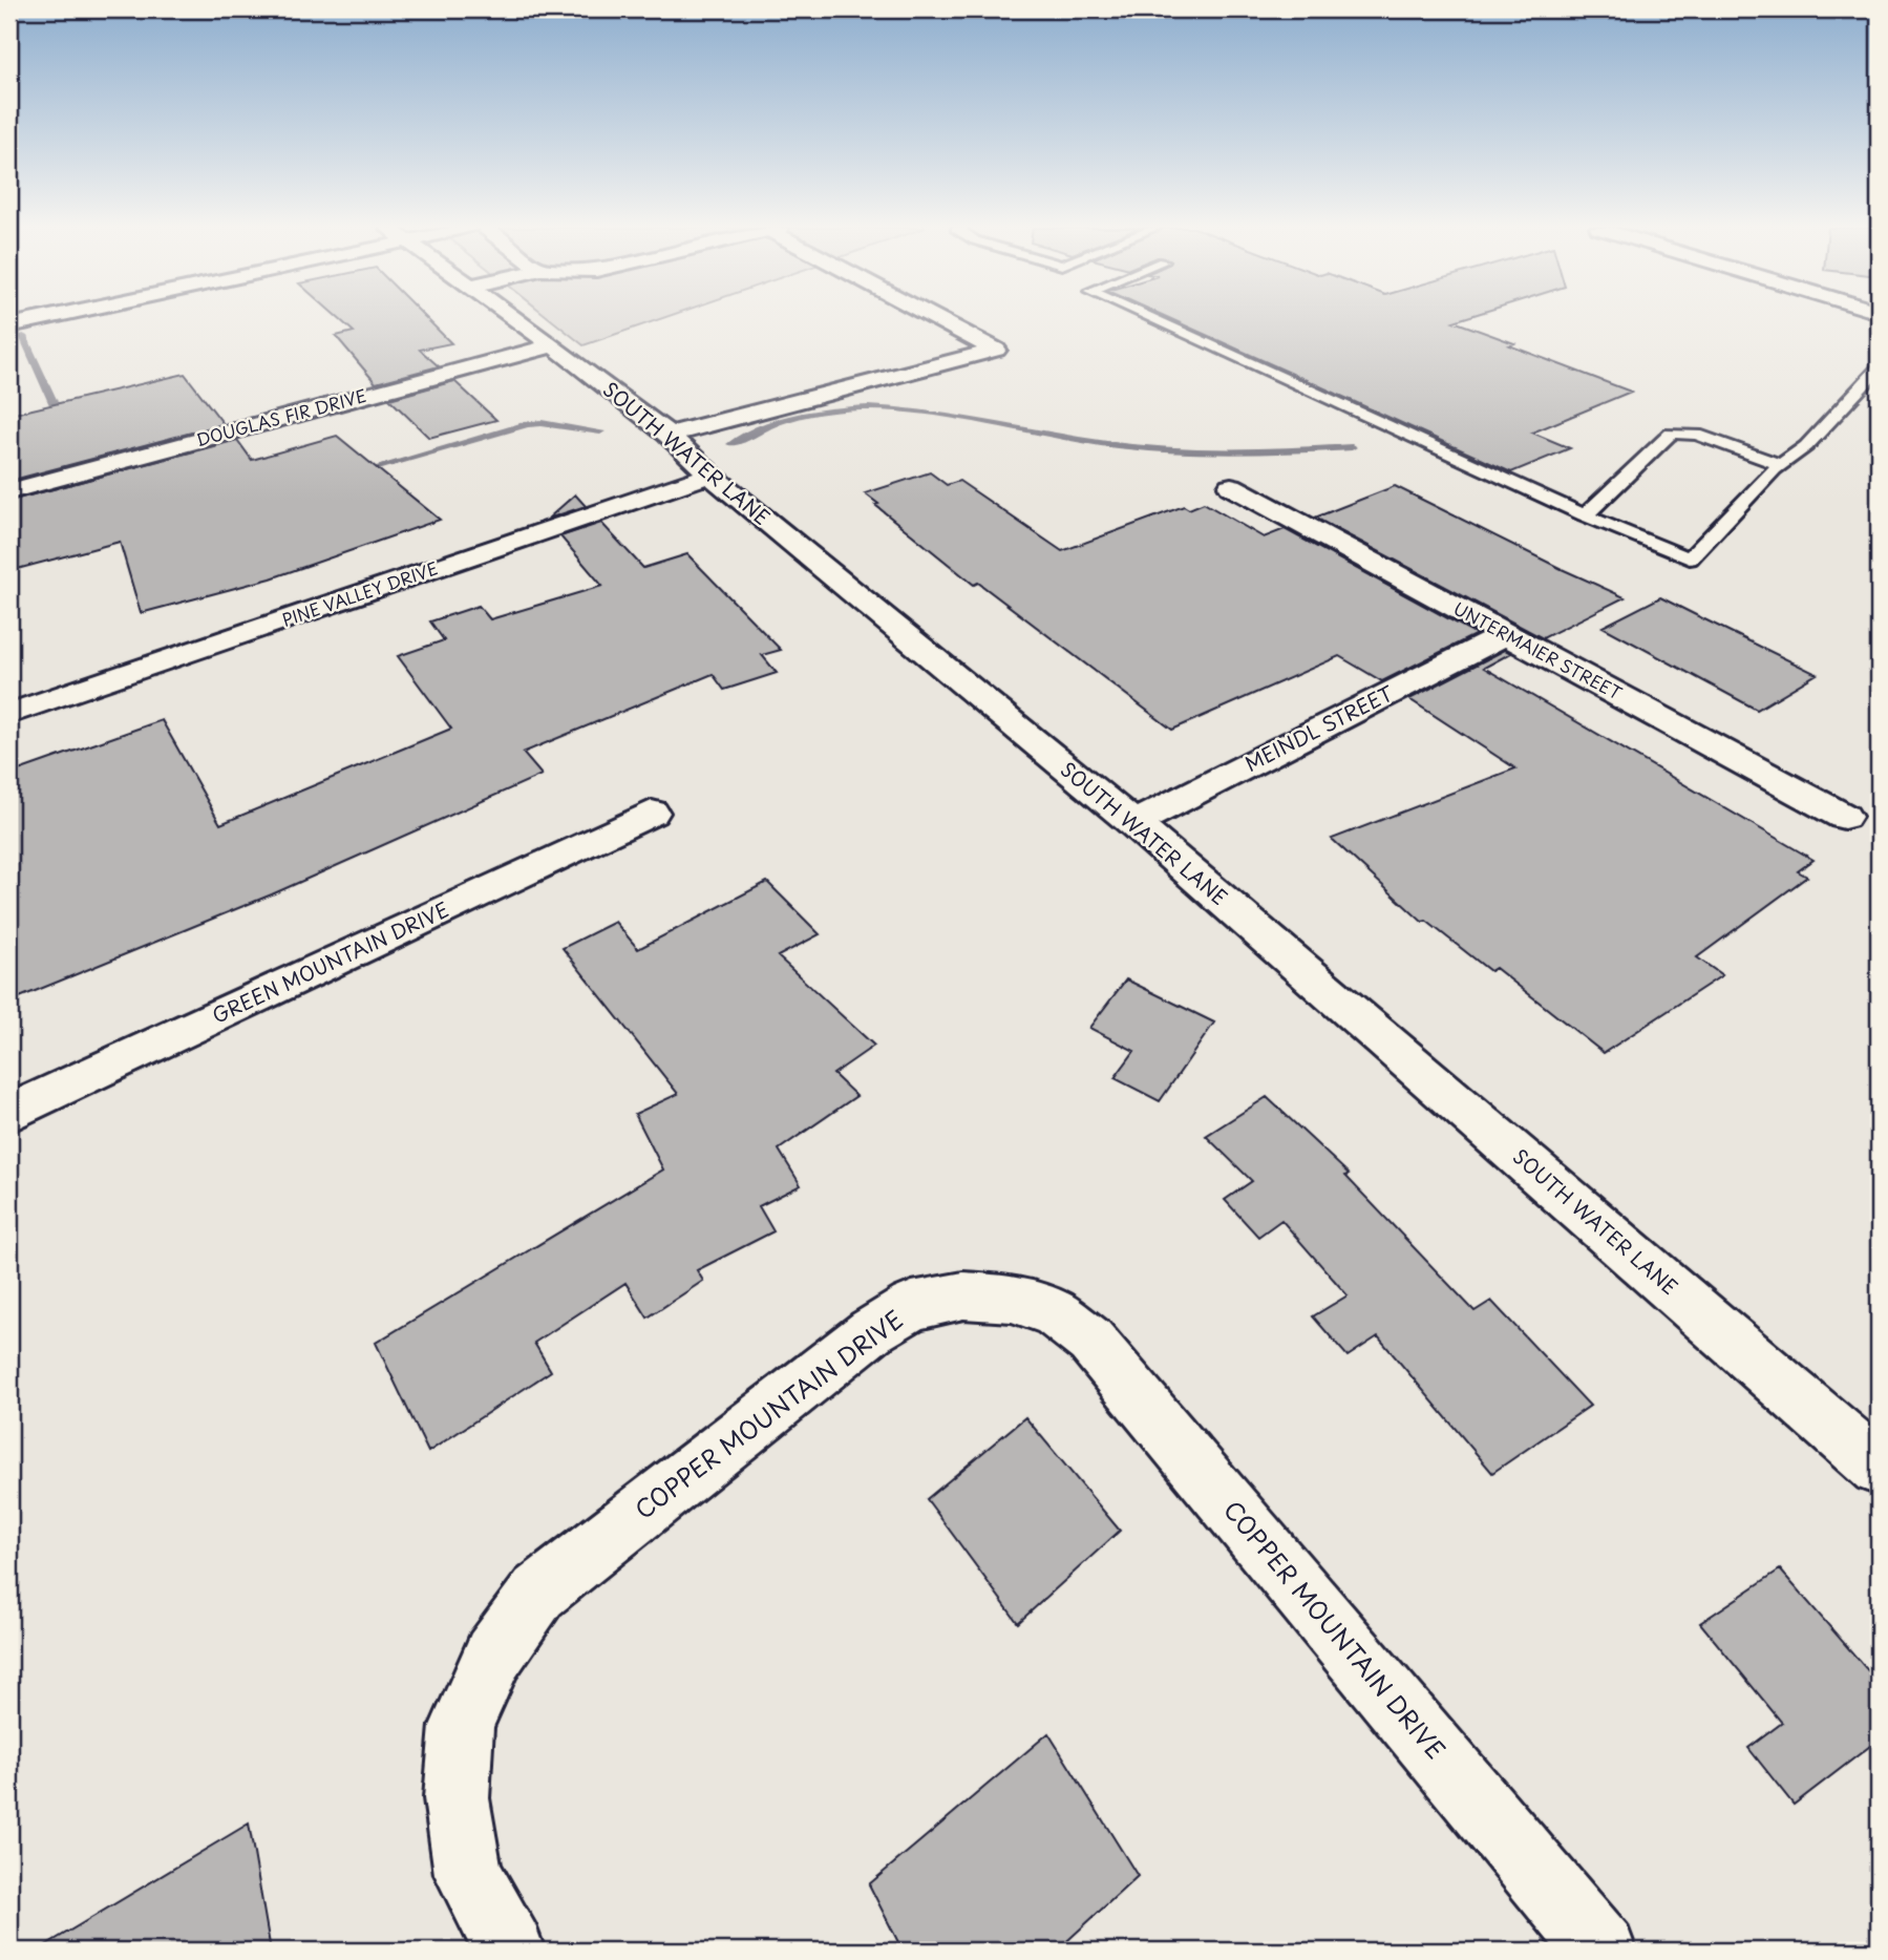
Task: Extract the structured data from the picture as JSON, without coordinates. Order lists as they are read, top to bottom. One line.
{"streets":{"street":["DOUGLAS FIR DRIVE","SOUTH WATER LANE","PINE VALLEY DRIVE","UNTERMAIER STREET","MEINDL STREET","GREEN MOUNTAIN DRIVE","COPPER MOUNTAIN DRIVE"]},"crossings":[["DOUGLAS FIR DRIVE","SOUTH WATER LANE"],["SOUTH WATER LANE","PINE VALLEY DRIVE"],["SOUTH WATER LANE","MEINDL STREET"],["UNTERMAIER STREET","MEINDL STREET"]]}
